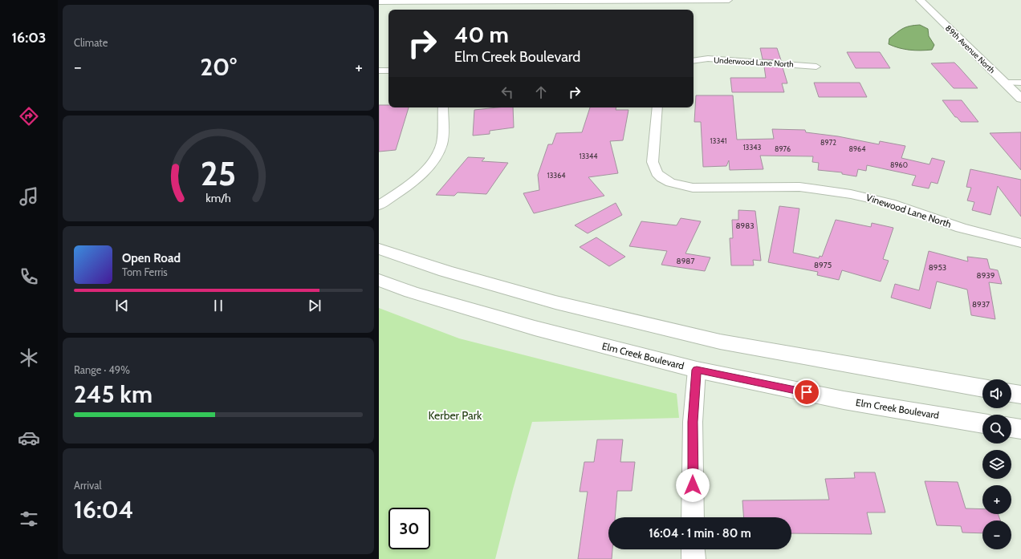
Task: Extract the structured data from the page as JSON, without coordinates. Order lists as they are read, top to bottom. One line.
{"streets":{"main road":["89th Avenue North","Elm Creek Boulevard"],"street":["Underwood Lane North","Vinewood Lane North"]},"parks":["Kerber Park"],"house_numbers":["13341","8972","13343","8976","8964","13344","8960","13364","8983","8987","8975","8953","8939","8937"],"page":{"tabs":"16:03","tile":["Climate",["Range · 49%","245 km"],["Arrival","16:04"]],"turn":["40 m","Elm Creek Boulevard"],"heat":["−","20°","+"],"song":["Open Road","Tom Ferris"],"map_buttons":["+","−"],"limit":"30","trip":"16:04 · 1 min · 80 m","gauge":["25","km/h"]}}
